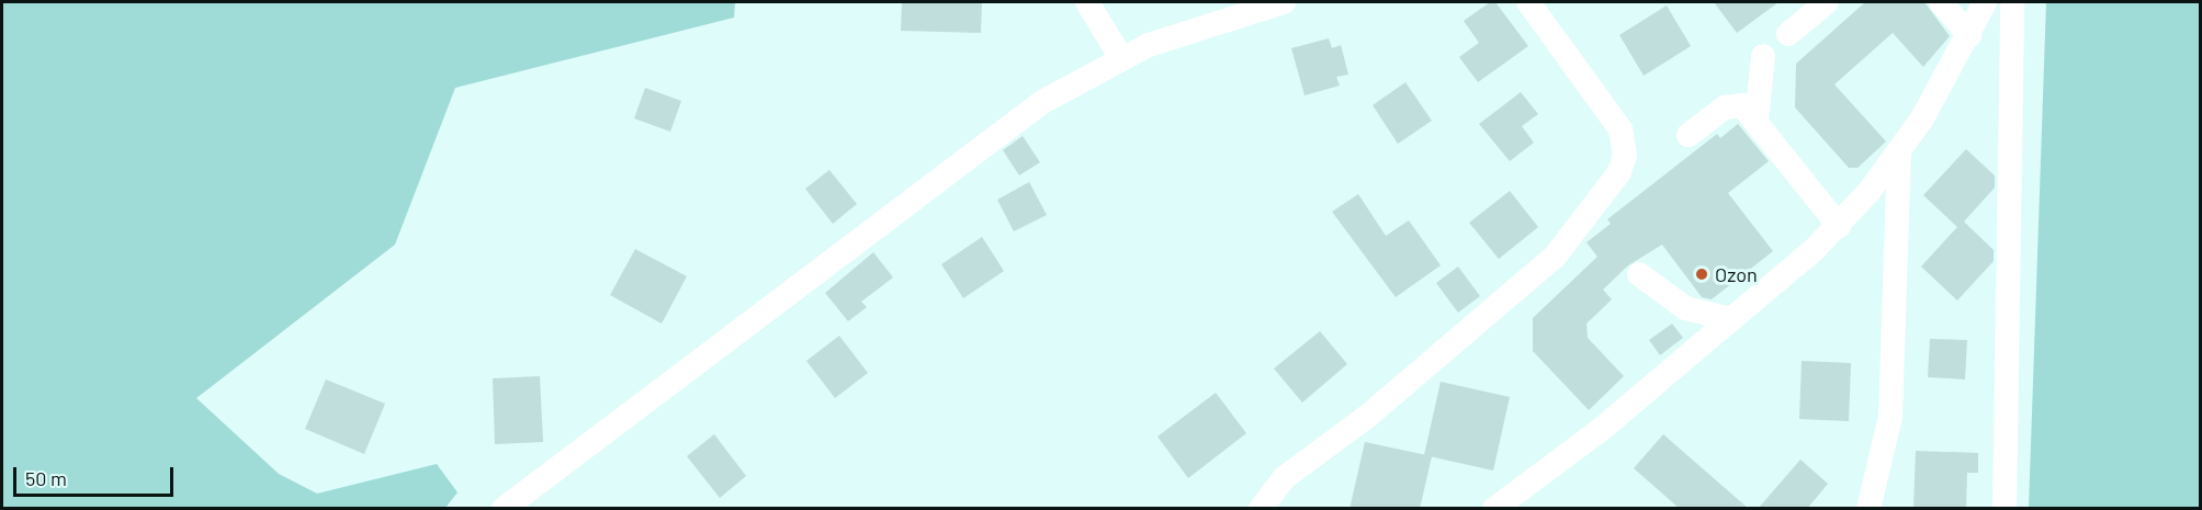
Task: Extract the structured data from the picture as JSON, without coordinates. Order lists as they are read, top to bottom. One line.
{"places":["Ozon"],"scale_bar":"50 m"}
